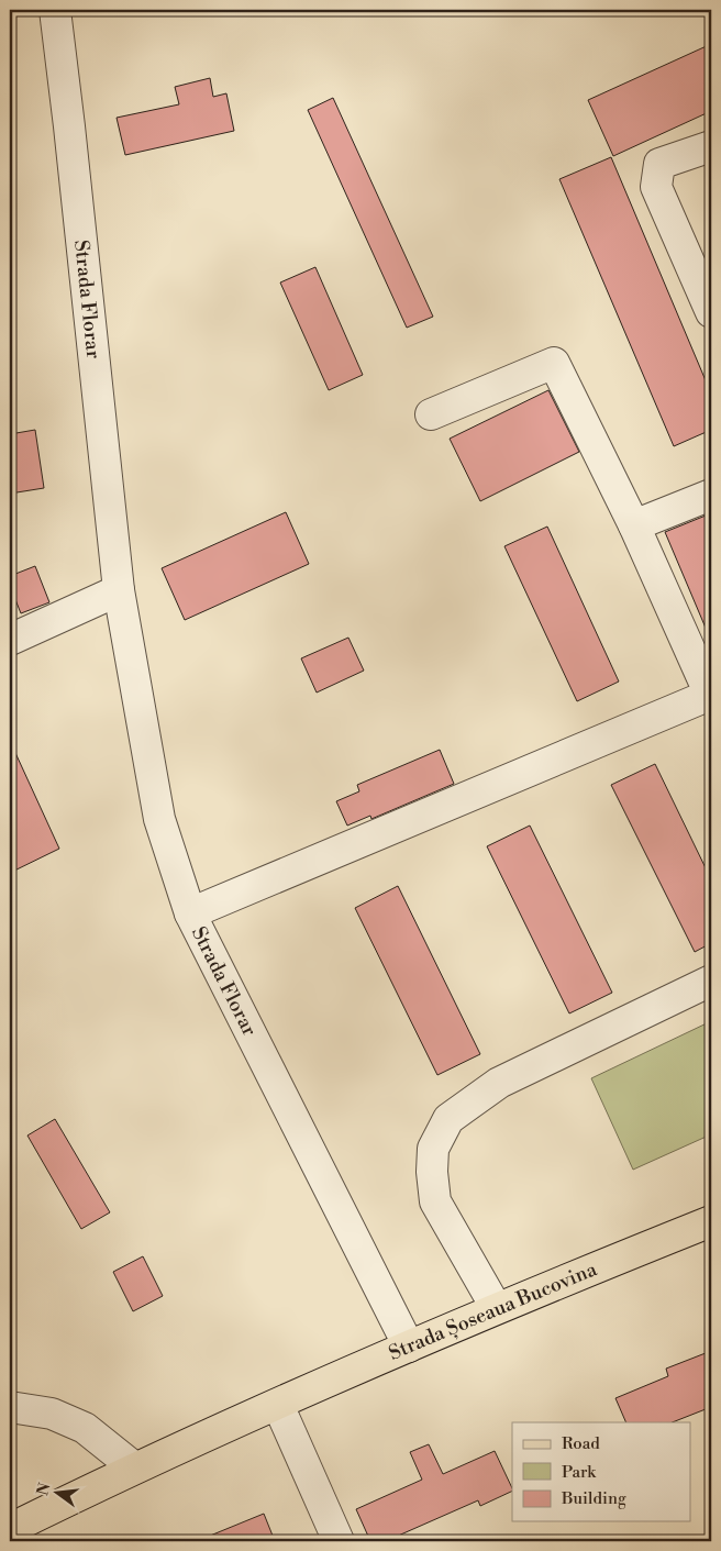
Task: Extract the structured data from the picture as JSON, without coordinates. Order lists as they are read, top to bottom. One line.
{"streets":{"main road":["Strada Șoseaua Bucovina"],"street":["Strada Florar"]},"crossings":[["Strada Florar","Strada Șoseaua Bucovina"]],"legend":["Road","Park","Building"],"north":"left"}
